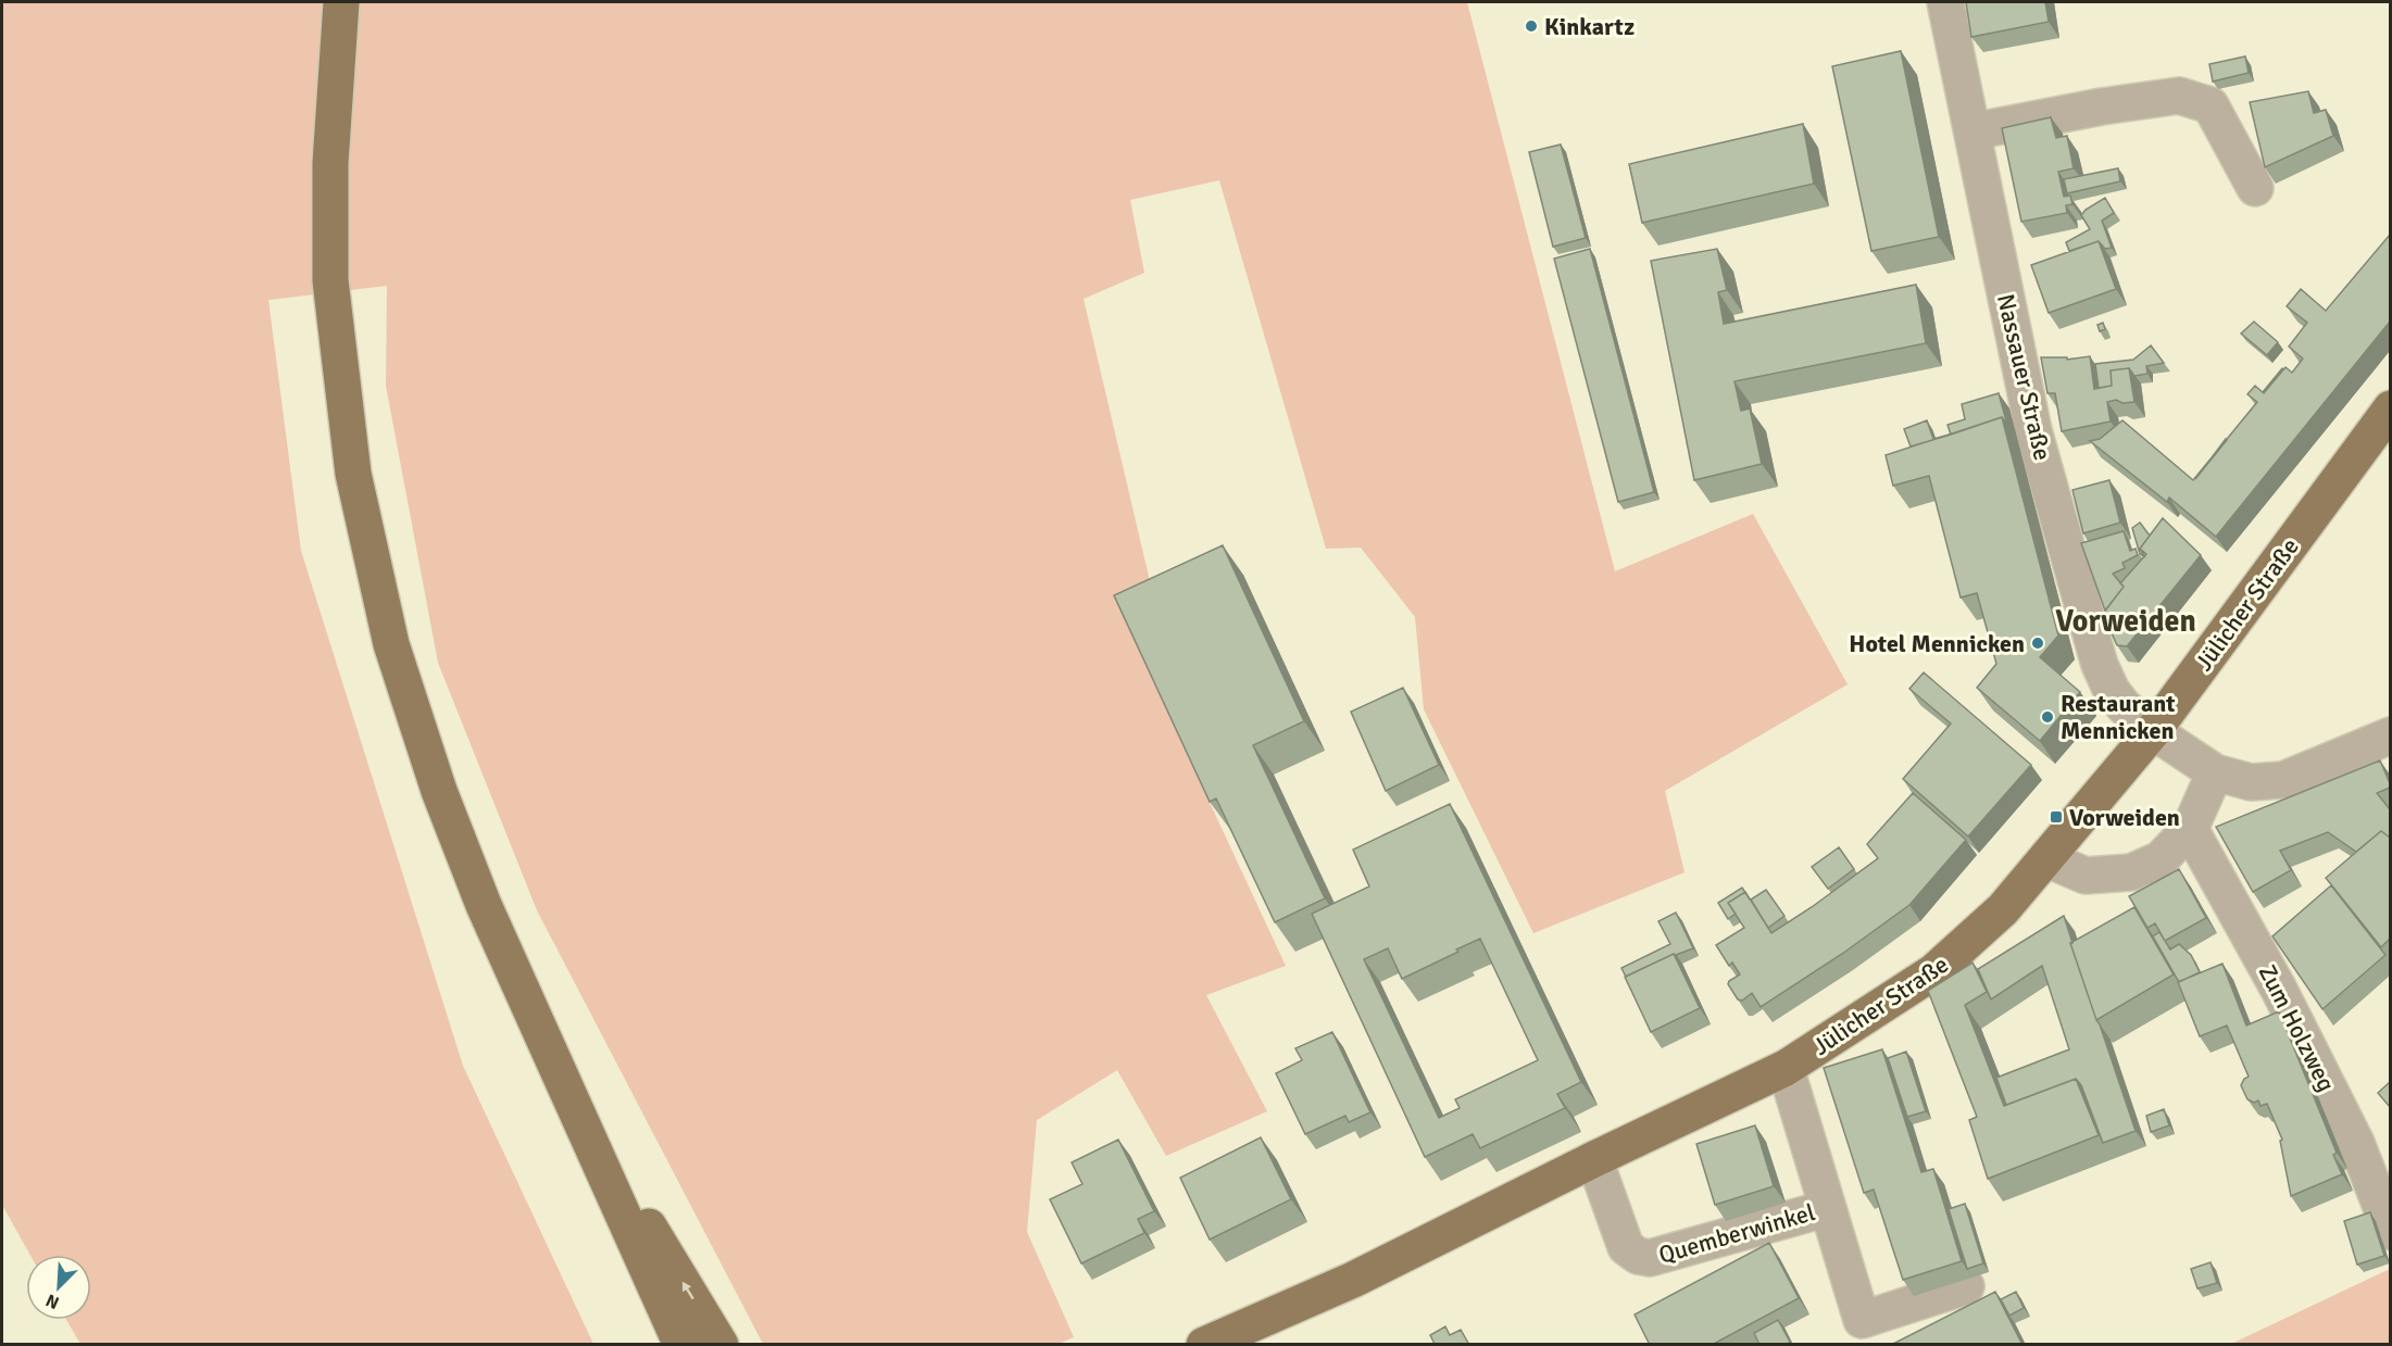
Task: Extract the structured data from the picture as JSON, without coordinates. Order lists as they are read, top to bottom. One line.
{"streets":{"main road":["Jülicher Straße"],"street":["Nassauer Straße","Zum Holzweg","Quemberwinkel"]},"crossings":[["Nassauer Straße","Jülicher Straße"],["Jülicher Straße","Quemberwinkel"]],"districts":["Vorweiden"],"places":{"other":["Kinkartz","Hotel Mennicken","Restaurant Mennicken"],"transit":["Vorweiden"]},"north":"bottom left"}
